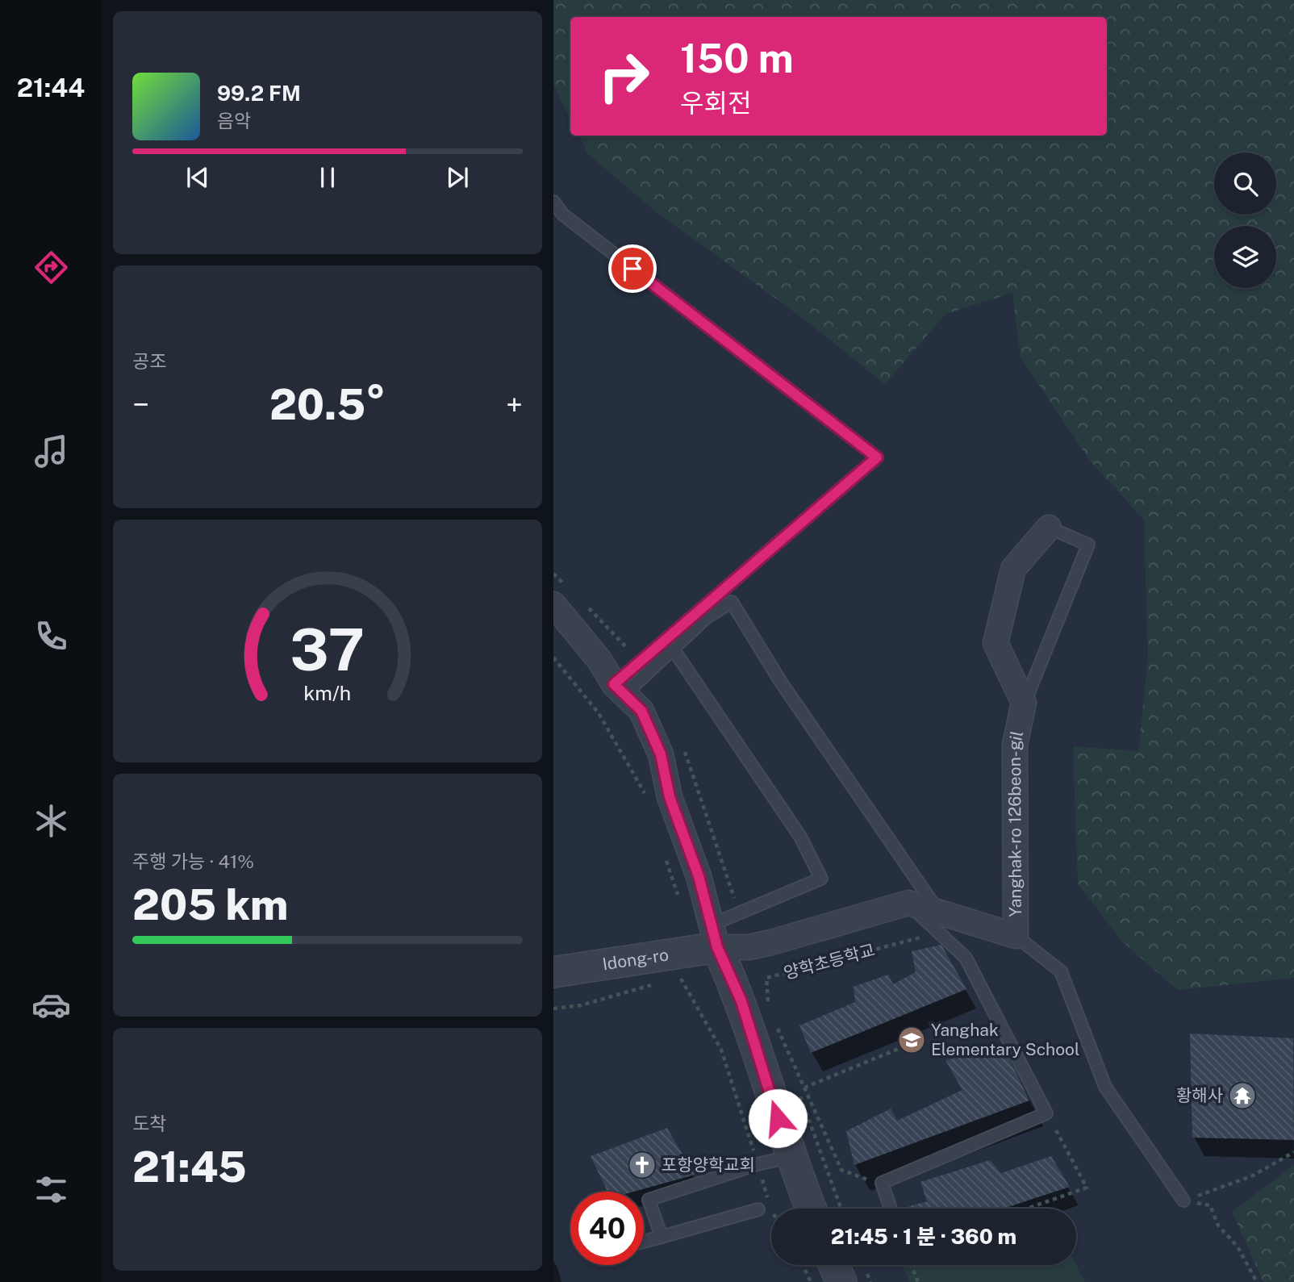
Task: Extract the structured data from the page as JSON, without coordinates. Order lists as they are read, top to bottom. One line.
{"streets":{"street":["Yanghak-ro 126beon-gil","Idong-ro"],"path":["양학초등학교"]},"crossings":[["Yanghak-ro 126beon-gil","Idong-ro"],["Yanghak-ro 126beon-gil","양학초등학교"]],"places":{"school or university":["Yanghak Elementary School"],"temple":["황해사"],"church":["포항양학교회"]},"page":{"tabs":"21:44","turn":["150 m","우회전"],"song":["99.2 FM","음악"],"tile":["공조",["주행 가능 · 41%","205 km"],["도착","21:45"]],"heat":["−","20.5°","+"],"limit":"40","trip":"21:45 · 1 분 · 360 m","gauge":["37","km/h"]}}
